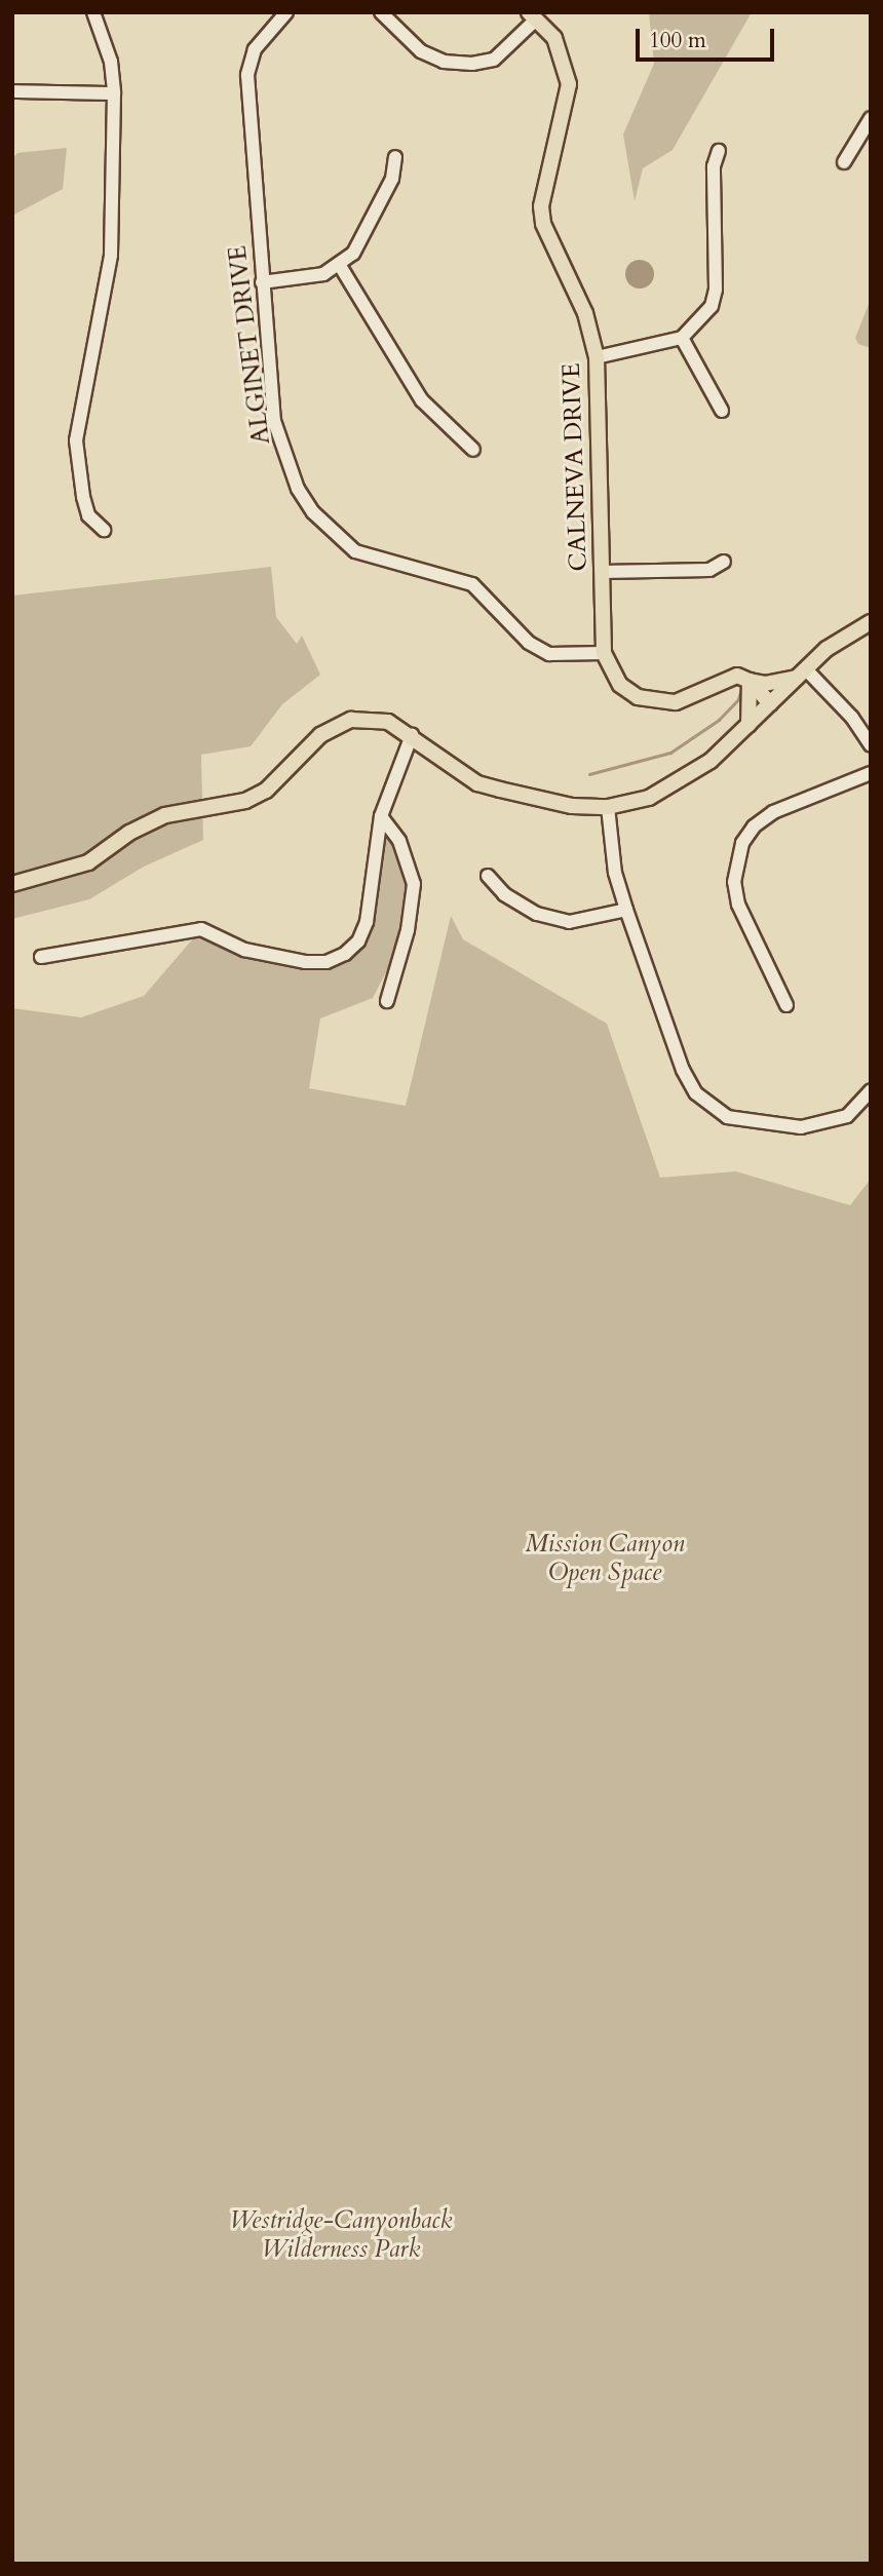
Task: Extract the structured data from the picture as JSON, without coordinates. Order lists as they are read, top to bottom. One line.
{"streets":{"main road":["CALNEVA DRIVE"],"street":["ALGINET DRIVE"]},"crossings":[["ALGINET DRIVE","CALNEVA DRIVE"]],"parks":["Mission Canyon Open Space","Westridge-Canyonback Wilderness Park"],"scale_bar":"100 m"}
